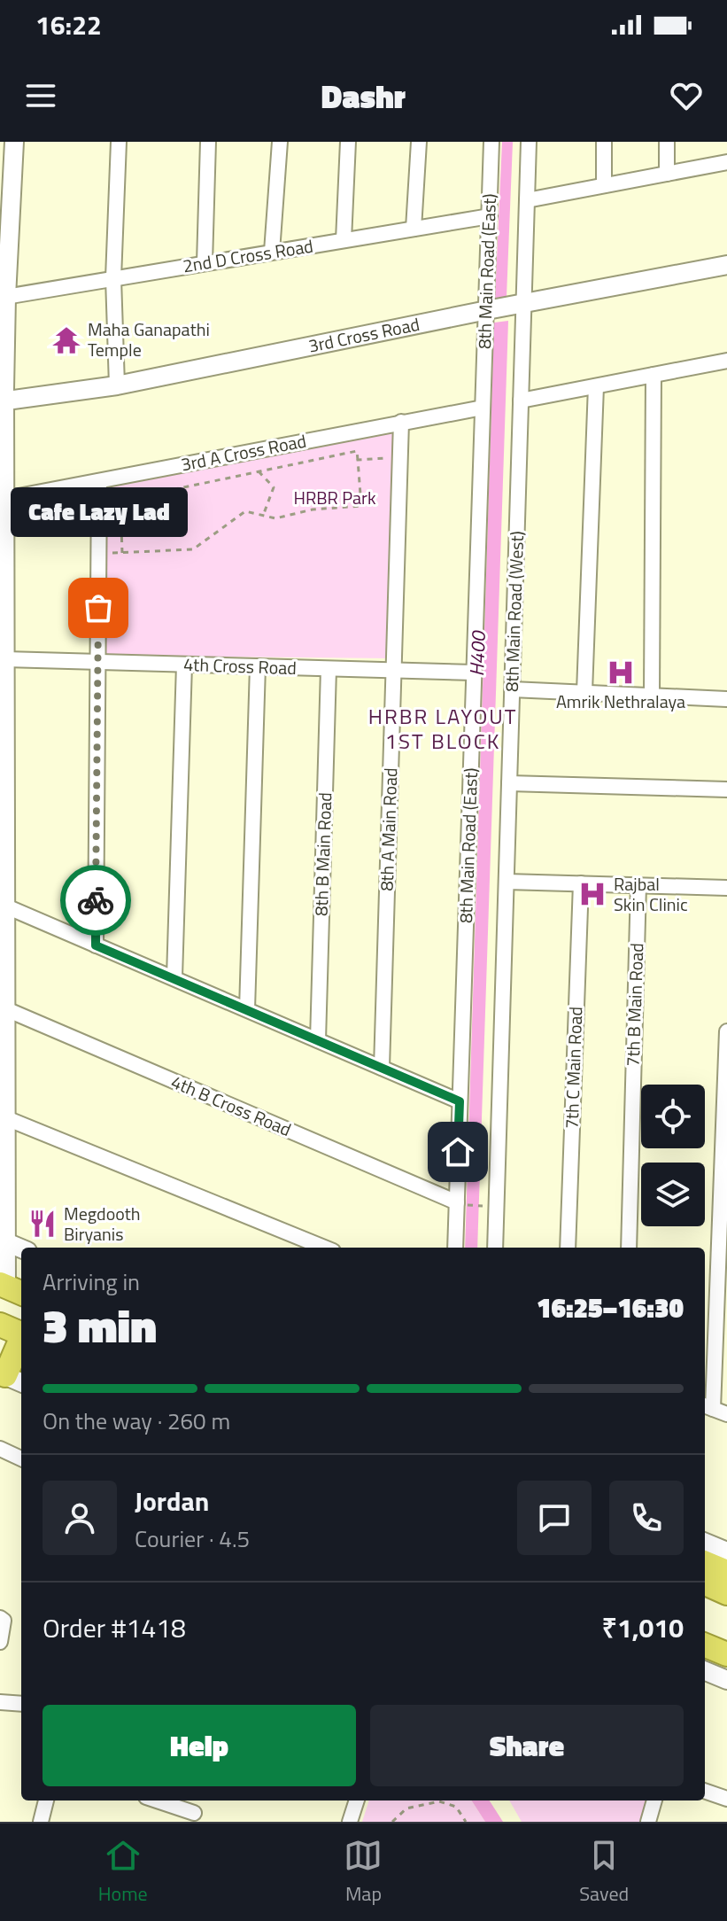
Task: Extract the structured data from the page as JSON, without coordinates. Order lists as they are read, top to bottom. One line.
{"streets":{"street":["2nd D Cross Road","8th Main Road (East)","3rd Cross Road","3rd A Cross Road","8th Main Road (West)","4th Cross Road","8th A Main Road","8th B Main Road","7th B Main Road","7th C Main Road","4th B Cross Road"]},"crossings":[["2nd D Cross Road","8th Main Road (East)"],["8th Main Road (East)","3rd Cross Road"],["8th Main Road (East)","3rd A Cross Road"],["8th Main Road (East)","4th Cross Road"],["8th Main Road (East)","4th B Cross Road"],["3rd Cross Road","8th Main Road (West)"],["3rd A Cross Road","8th A Main Road"],["4th Cross Road","8th A Main Road"],["4th Cross Road","8th B Main Road"]],"districts":["HRBR LAYOUT 1ST BLOCK"],"water":["H400"],"parks":["HRBR Park"],"places":{"temple":["Maha Ganapathi Temple"],"other":["Cafe Lazy Lad"],"hospital":["Amrik Nethralaya","Rajbal Skin Clinic"],"restaurant":["Megdooth Biryanis"]},"page":{"status":"16:22","header":"Dashr","bubble":"Cafe Lazy Lad","heading":["3 min","Arriving in","16:25–16:30"],"panel":["Jordan","Courier · 4.5","Order #1418","₹1,010"],"bar":"On the way · 260 m","buttons":["Help","Share"],"tabs":["Home","Map","Saved"]}}
